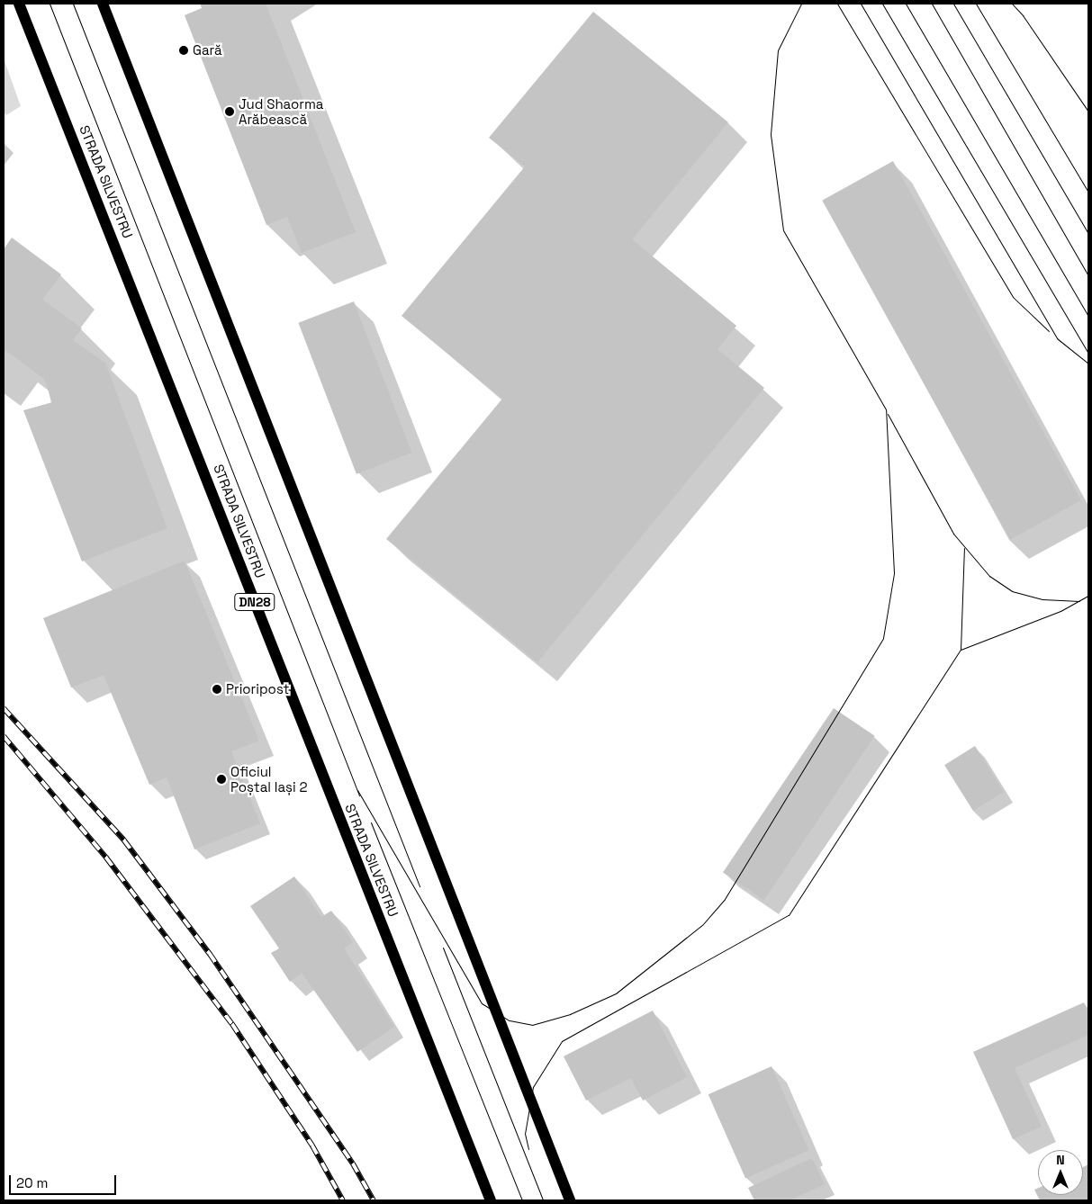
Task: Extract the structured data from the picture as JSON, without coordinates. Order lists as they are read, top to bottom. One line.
{"streets":{"main road":["STRADA SILVESTRU","DN28"]},"places":["Gară","Jud Shaorma Arăbească","Prioripost","Oficiul Poștal Iași 2"],"scale_bar":"20 m","north":"top"}
